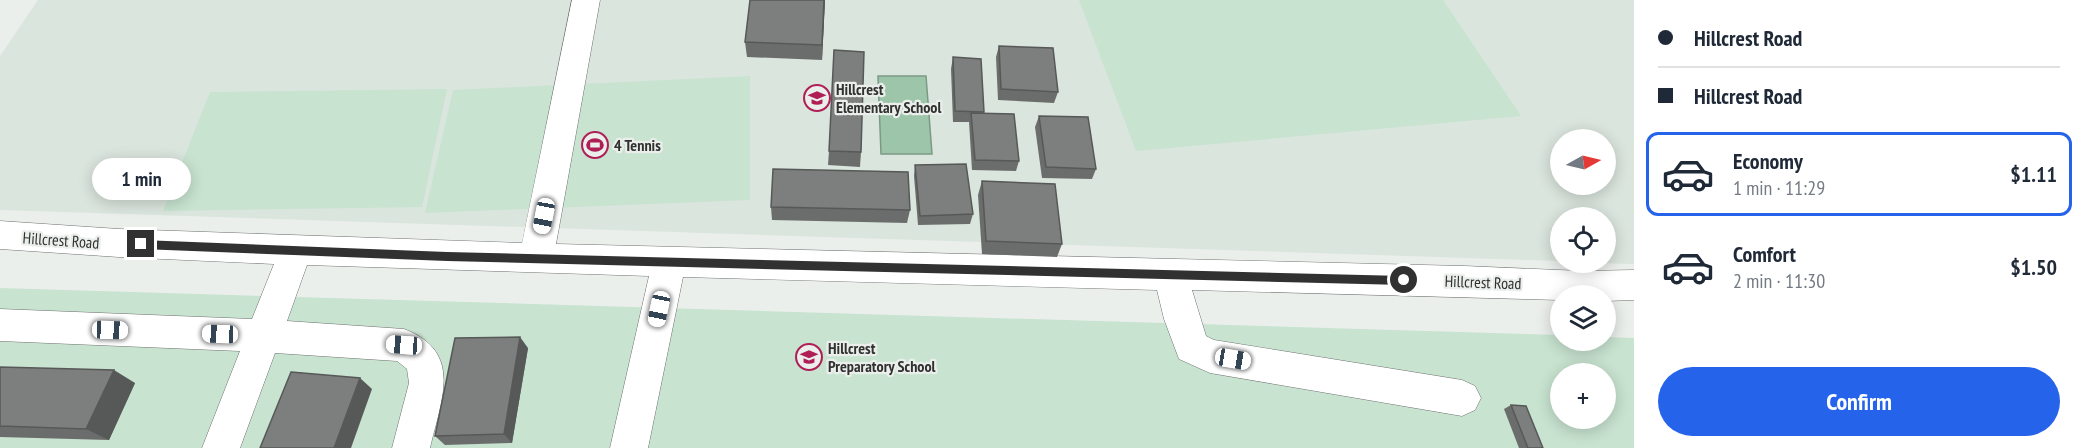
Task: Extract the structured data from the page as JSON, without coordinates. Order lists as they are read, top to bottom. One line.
{"streets":{"street":["Hillcrest Road"]},"places":{"school or university":["Hillcrest Elementary School","Hillcrest Preparatory School"],"sports":["4 Tennis"]},"north":"right","page":{"banner":["Hillcrest Road","Hillcrest Road"],"map_buttons":"+","list":[{"name":"Economy","note":"1 min · 11:29","value":"$1.11"},{"name":"Comfort","note":"2 min · 11:30","value":"$1.50"}],"bubble":"1 min","buttons":"Confirm"}}
